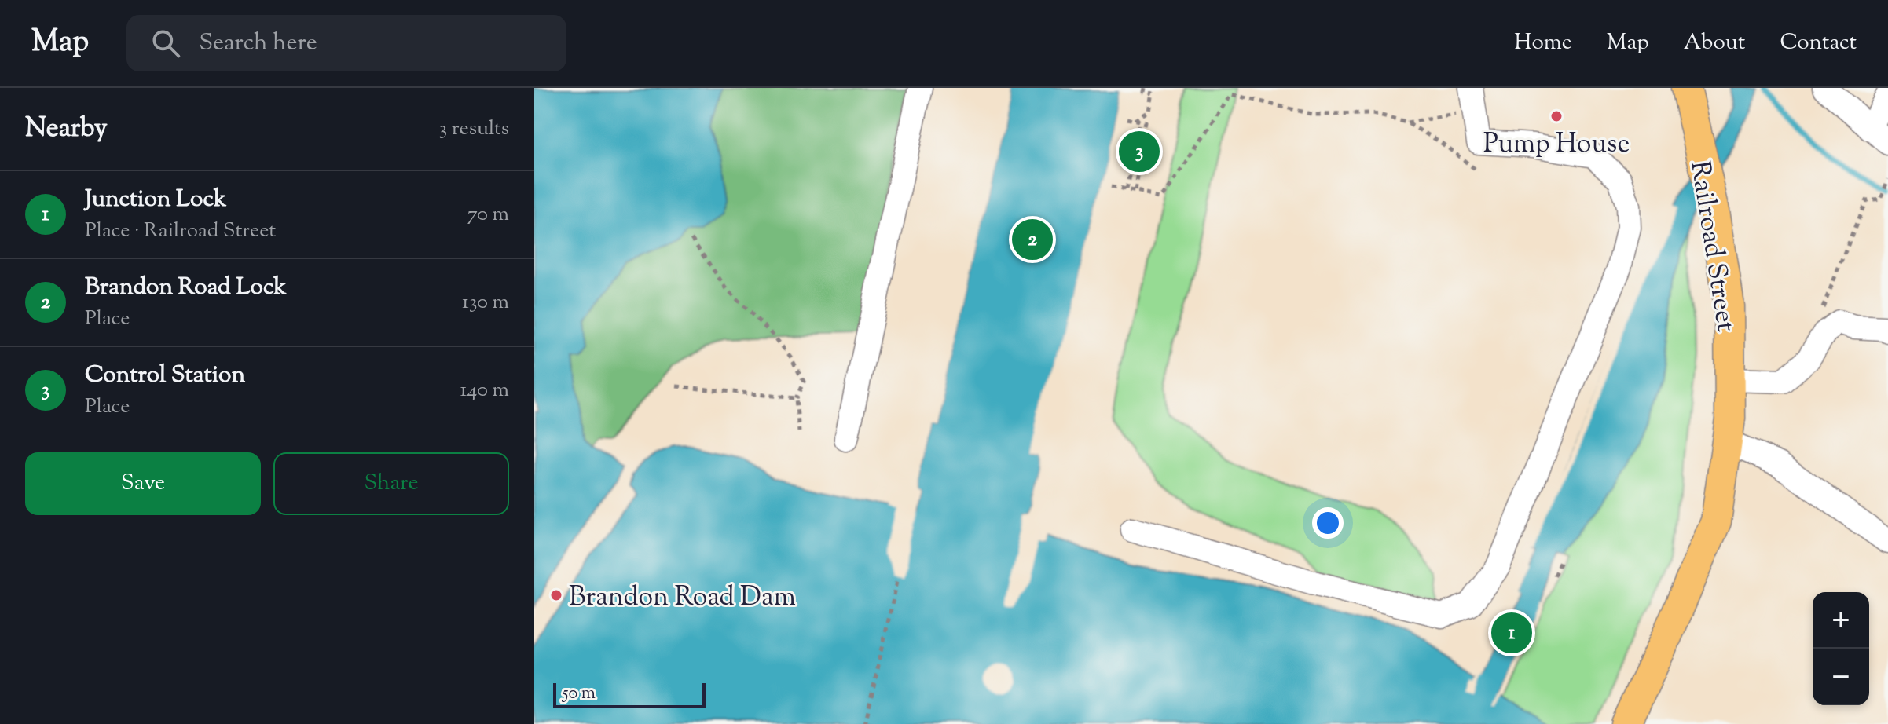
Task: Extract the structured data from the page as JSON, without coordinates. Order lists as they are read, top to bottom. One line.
{"streets":{"main road":["Railroad Street"]},"places":["Pump House","Brandon Road Dam"],"scale_bar":"50 m","page":{"header":"Map","search":"Search here","nav":["Home","Map","About","Contact"],"heading":["Nearby","3 results"],"pins":["3","2","1"],"list":[{"mark":"1","name":"Junction Lock","note":"Place · Railroad Street","value":"70 m"},{"mark":"2","name":"Brandon Road Lock","note":"Place","value":"130 m"},{"mark":"3","name":"Control Station","note":"Place","value":"140 m"}],"buttons":["Save","Share"],"map_buttons":["+","−"],"scale":"50 m"}}
